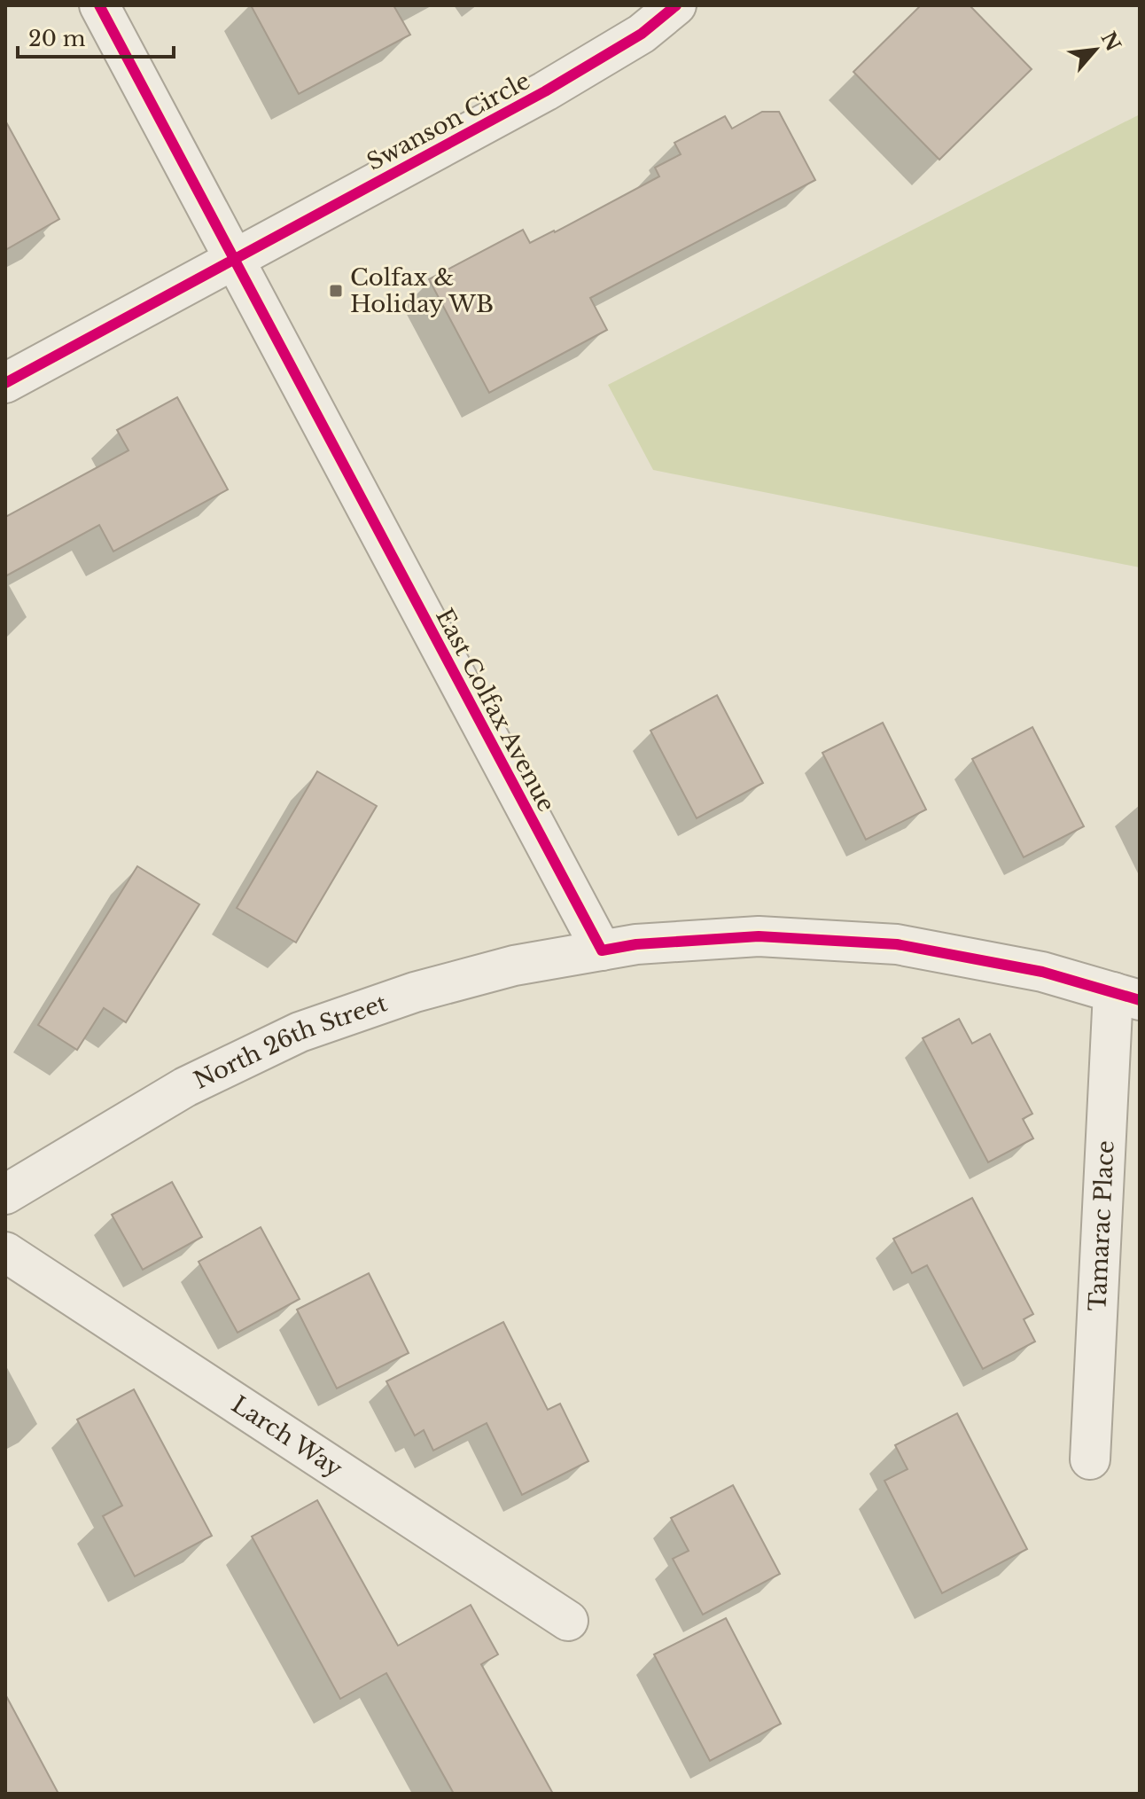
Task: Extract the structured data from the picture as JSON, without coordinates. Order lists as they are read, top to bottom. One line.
{"streets":{"street":["Swanson Circle","East Colfax Avenue","North 26th Street","Tamarac Place","Larch Way"]},"crossings":[["Swanson Circle","East Colfax Avenue"],["East Colfax Avenue","North 26th Street"]],"places":{"transit":["Colfax & Holiday WB"]},"scale_bar":"20 m","north":"top right"}
